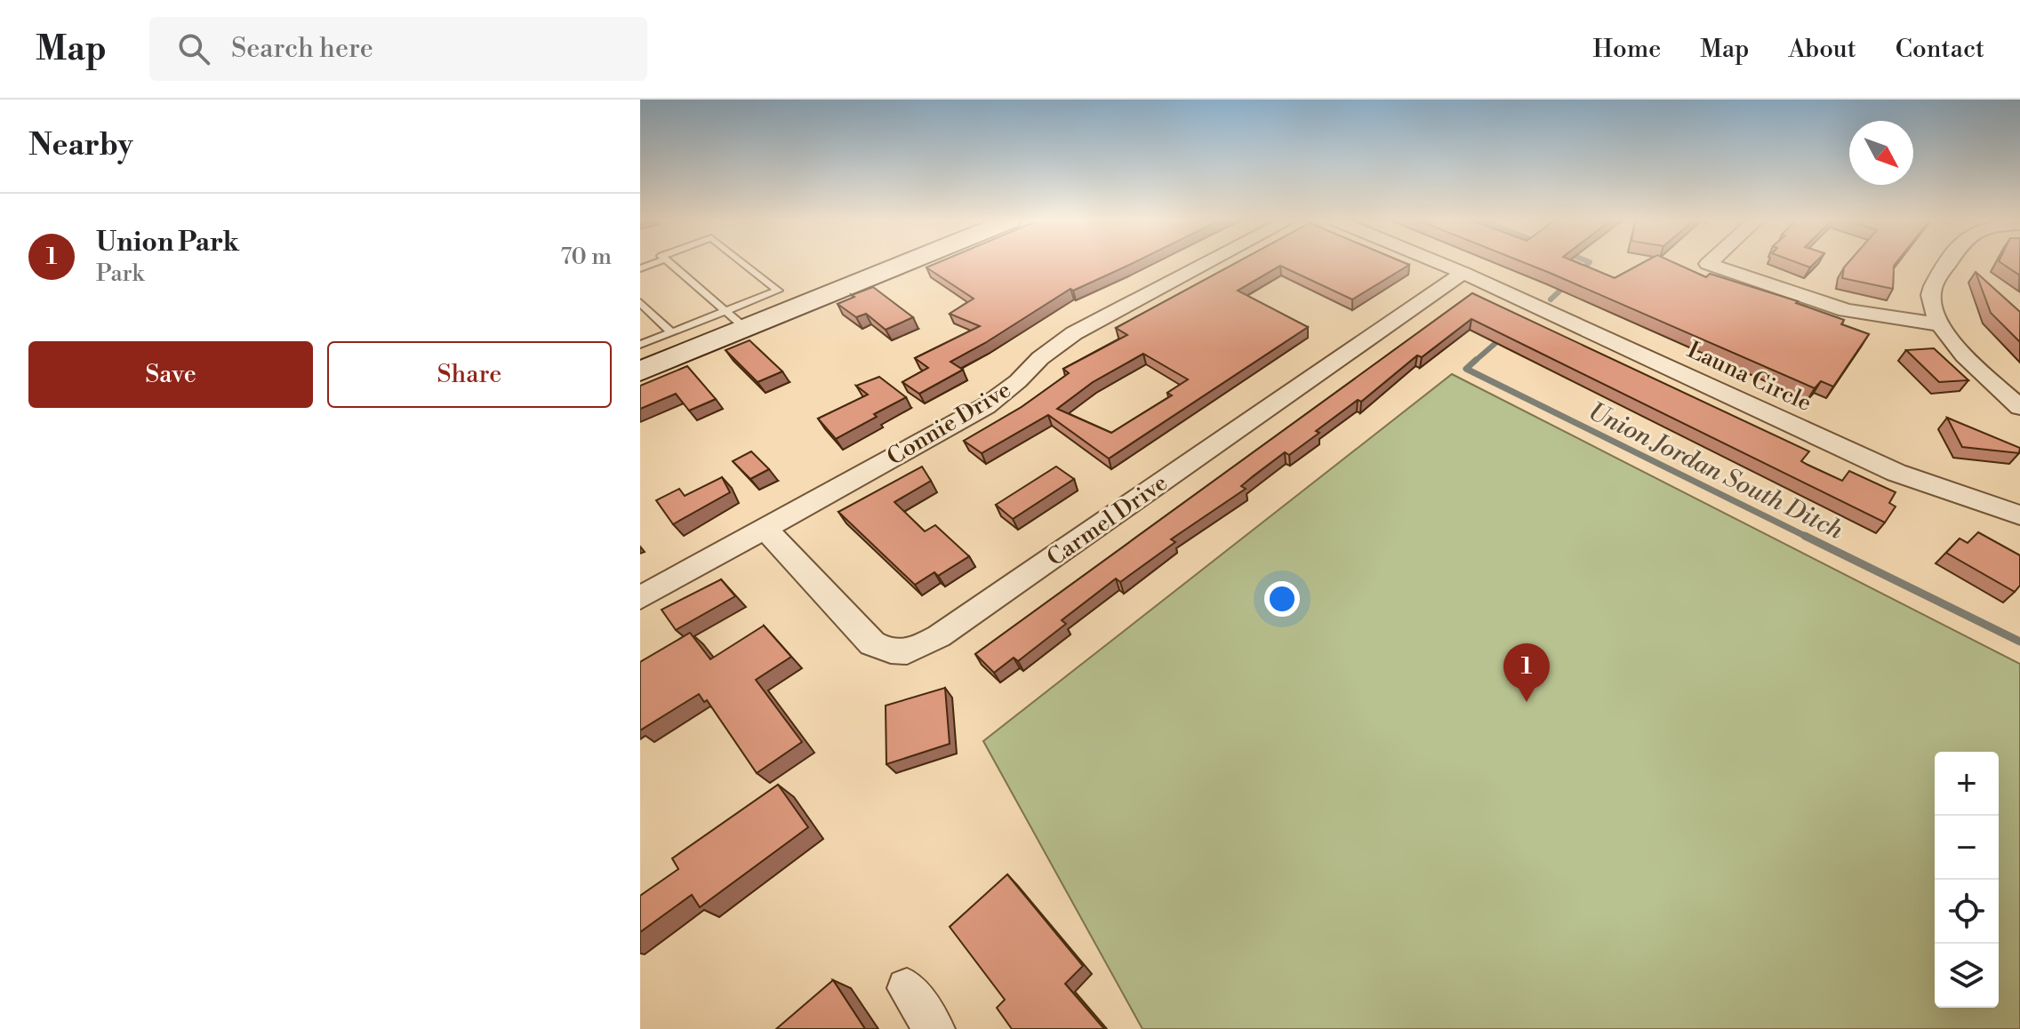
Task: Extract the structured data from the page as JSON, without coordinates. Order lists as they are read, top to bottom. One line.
{"streets":{"street":["Launa Circle","Connie Drive","Carmel Drive"]},"crossings":[["Launa Circle","Carmel Drive"],["Connie Drive","Carmel Drive"]],"water":["Union Jordan South Ditch"],"north":"bottom right","page":{"header":"Map","search":"Search here","nav":["Home","Map","About","Contact"],"heading":"Nearby","list":[{"mark":"1","name":"Union Park","note":"Park","value":"70 m"}],"buttons":["Save","Share"],"pins":"1","map_buttons":["+","−"]}}
